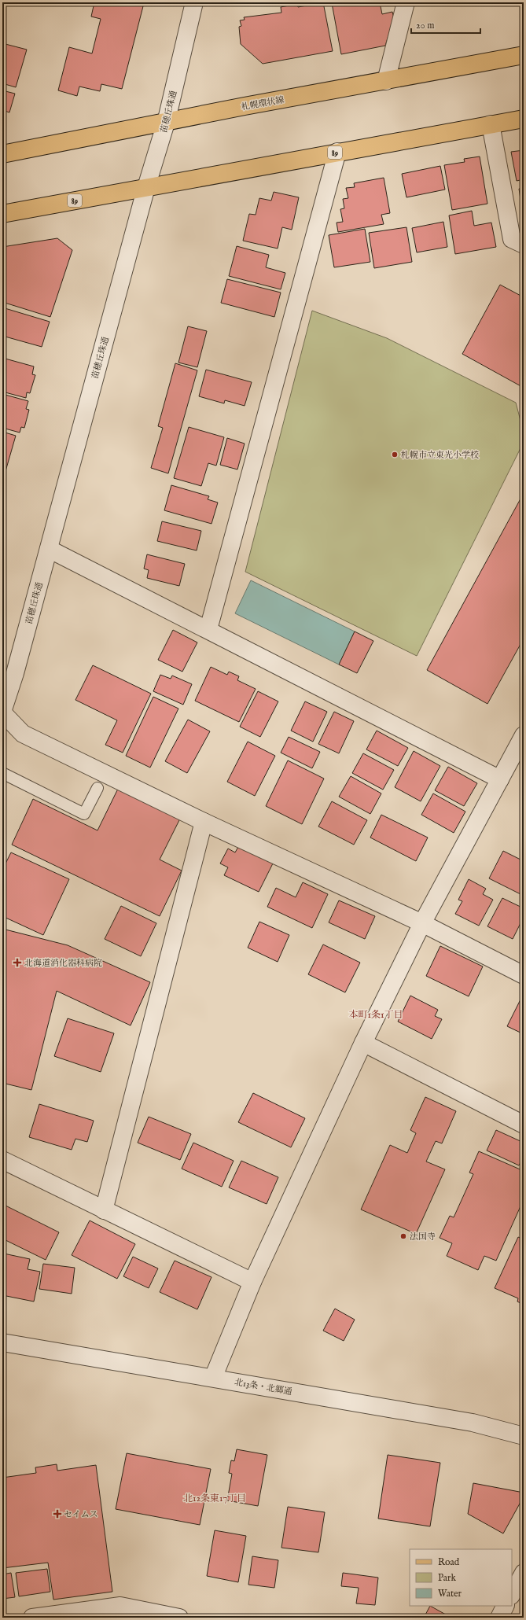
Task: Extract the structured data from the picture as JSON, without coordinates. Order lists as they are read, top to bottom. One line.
{"streets":{"main road":["札幌環状線","89"],"street":["苗穂丘珠通","北13条・北郷通"]},"crossings":[["札幌環状線","苗穂丘珠通"],["苗穂丘珠通","89"]],"districts":["本町1条1丁目","北12条東17丁目"],"places":{"other":["札幌市立東光小学校","法国寺"],"health":["北海道消化器科病院","セイムス"]},"legend":["Road","Park","Water"],"scale_bar":"20 m"}
